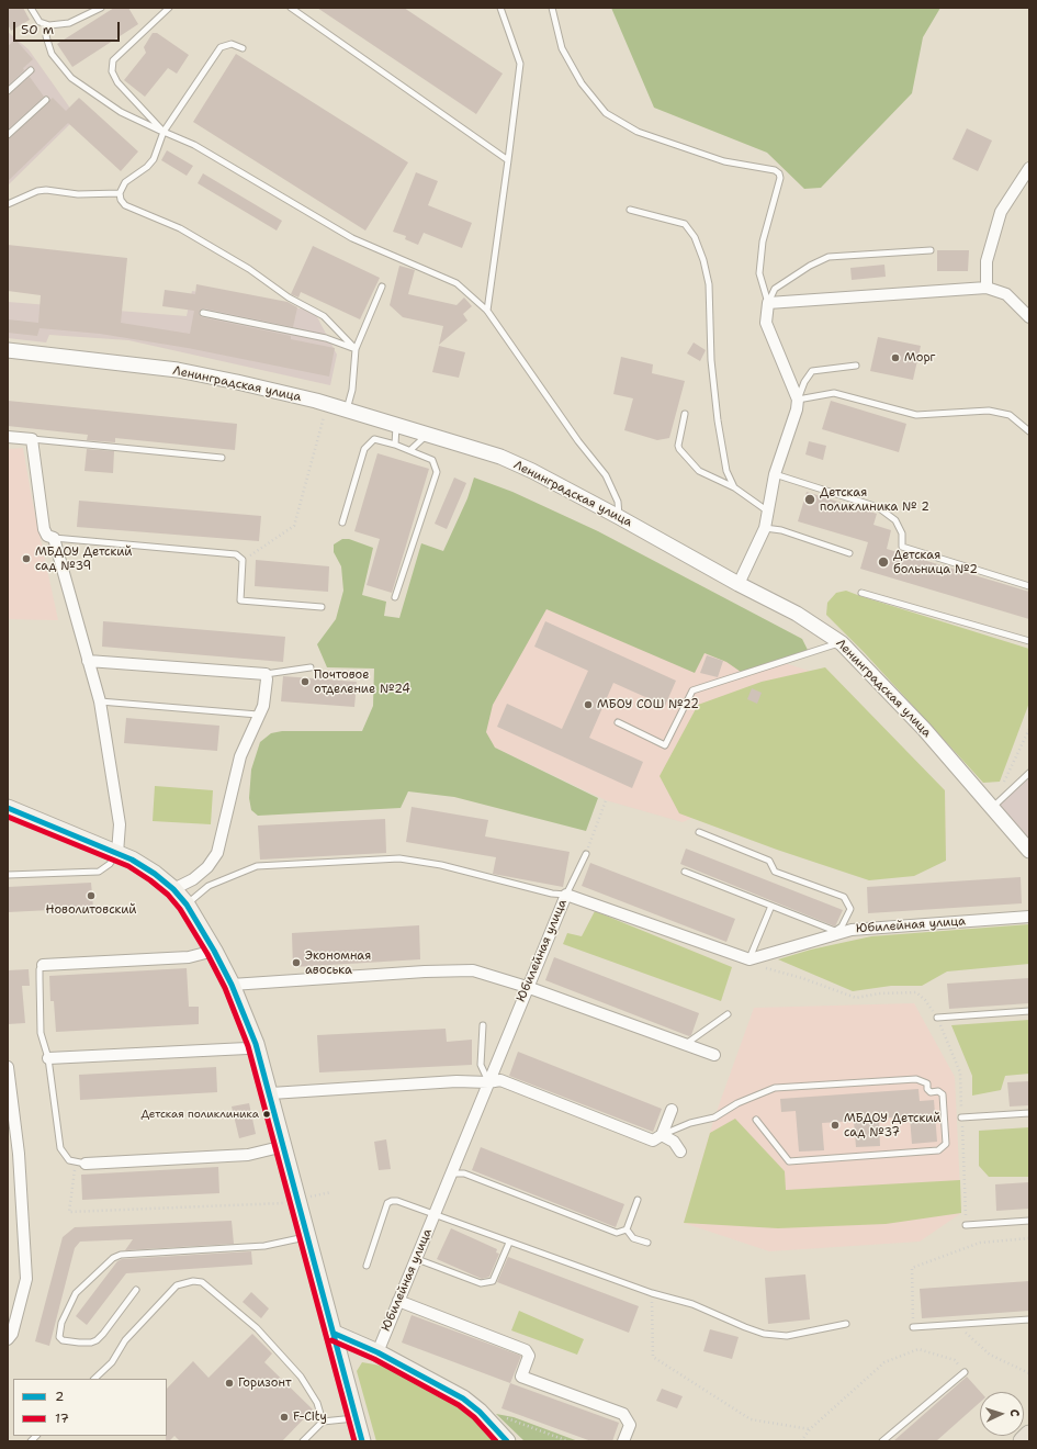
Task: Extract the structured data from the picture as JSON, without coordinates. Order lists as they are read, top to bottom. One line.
{"streets":{"street":["Ленинградская улица","Юбилейная улица"]},"places":["Морг","Детская поликлиника № 2","МБДОУ Детский сад №39","Детская больница №2","Почтовое отделение №24","МБОУ СОШ №22","Новолитовский","Экономная авоська","Детская поликлиника","МБДОУ Детский сад №37","Горизонт","F-City"],"lines":["transit line 2","transit line 17"],"legend":["2","17"],"scale_bar":"50 m","north":"right"}
